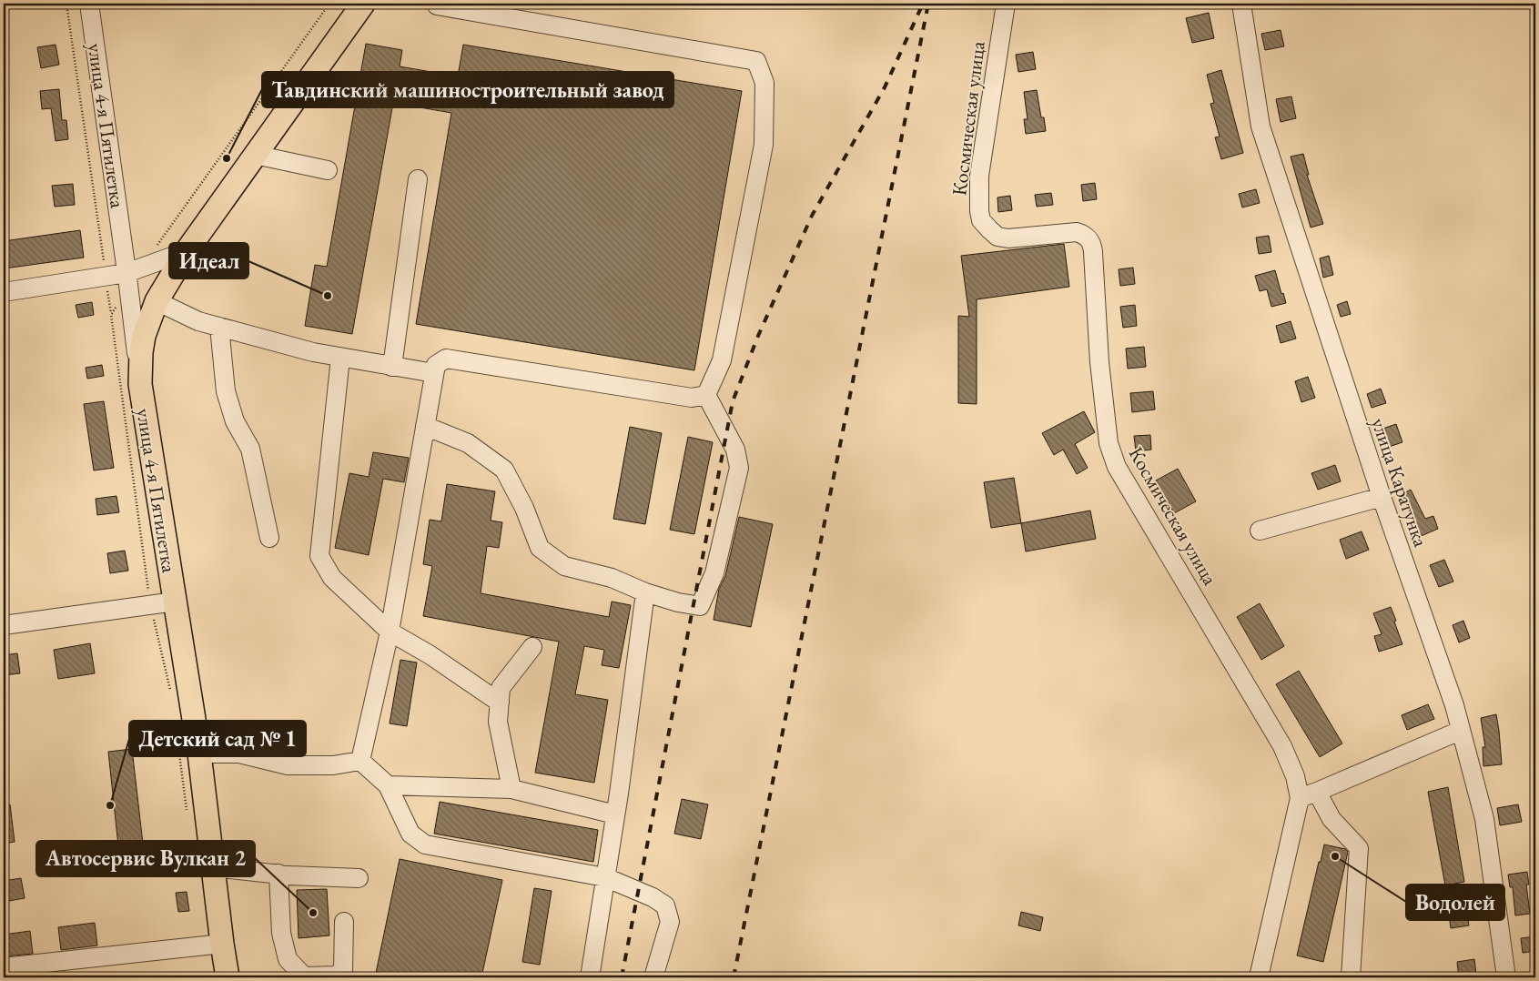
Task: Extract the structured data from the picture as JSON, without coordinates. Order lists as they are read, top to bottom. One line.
{"streets":{"main road":["улица 4-я Пятилетка"],"street":["Космическая улица","улица Каратунка"]},"places":["Тавдинский машиностроительный завод","Идеал","Детский сад № 1","Водолей","Автосервис Вулкан 2"]}
